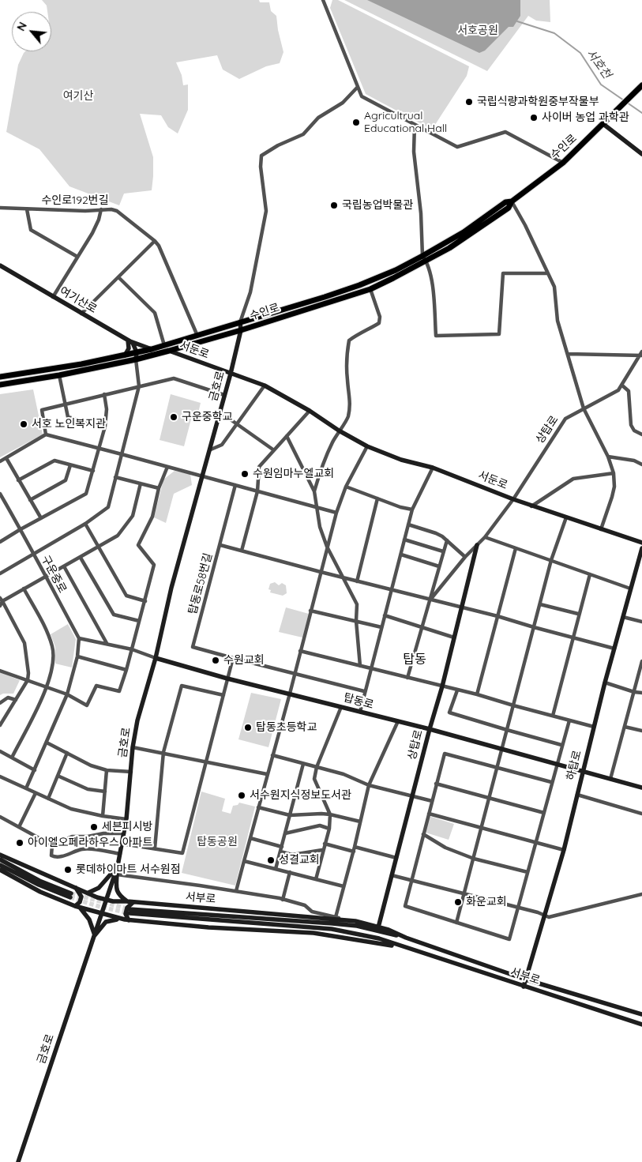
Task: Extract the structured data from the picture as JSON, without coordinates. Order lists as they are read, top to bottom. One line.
{"streets":{"main road":["수인로"],"street":["수인로192번길","여기산로","서둔로","금호로","상탑로","구운중로","탑동로58번길","탑동로","하탑로","서부로"]},"crossings":[["수인로","수인로192번길"],["수인로","여기산로"],["수인로","서둔로"],["수인로","금호로"],["서둔로","금호로"],["서둔로","상탑로"],["금호로","탑동로"],["금호로","서부로"],["상탑로","탑동로"],["상탑로","서부로"],["탑동로","하탑로"],["하탑로","서부로"]],"districts":["탑동"],"water":["서호천"],"parks":["서호공원","여기산","탑동공원"],"places":["국립식량과학원중부작물부","사이버 농업 과학관","Agricultrual Educational Hall","국립농업박물관","구운중학교","서호 노인복지관","수원임마누엘교회","수원교회","탑동초등학교","서수원지식정보도서관","세븐피시방","아이엘오페라하우스 아파트","성결교회","롯데하이마트 서수원점","화운교회"],"north":"top left"}
